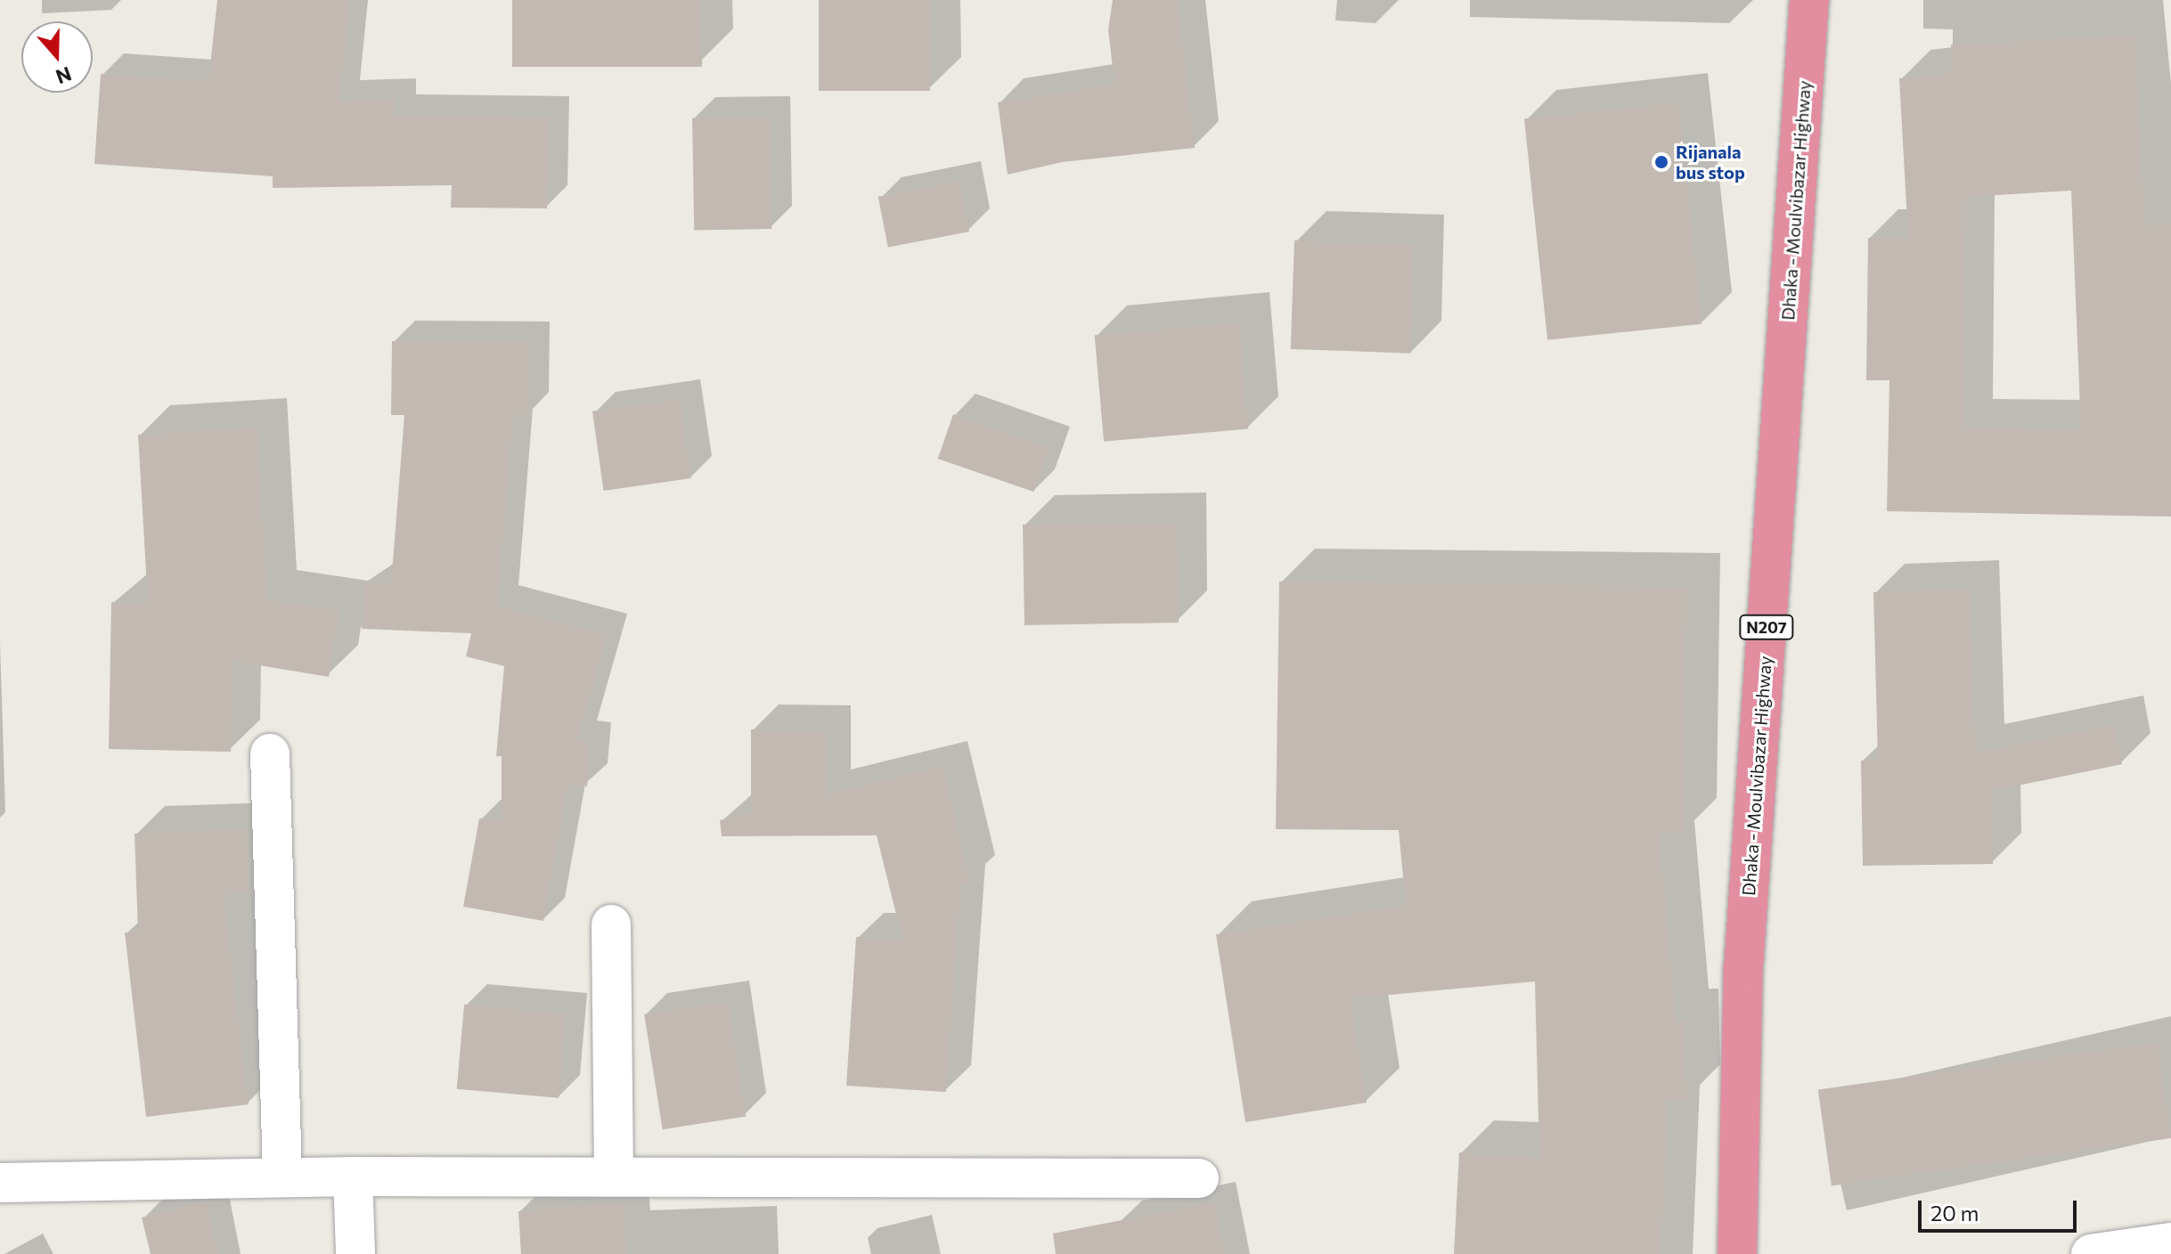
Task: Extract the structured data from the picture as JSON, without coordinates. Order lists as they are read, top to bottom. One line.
{"streets":{"highway":["Dhaka - Moulvibazar Highway","N207"]},"places":["Rijanala bus stop"],"scale_bar":"20 m","north":"bottom"}
